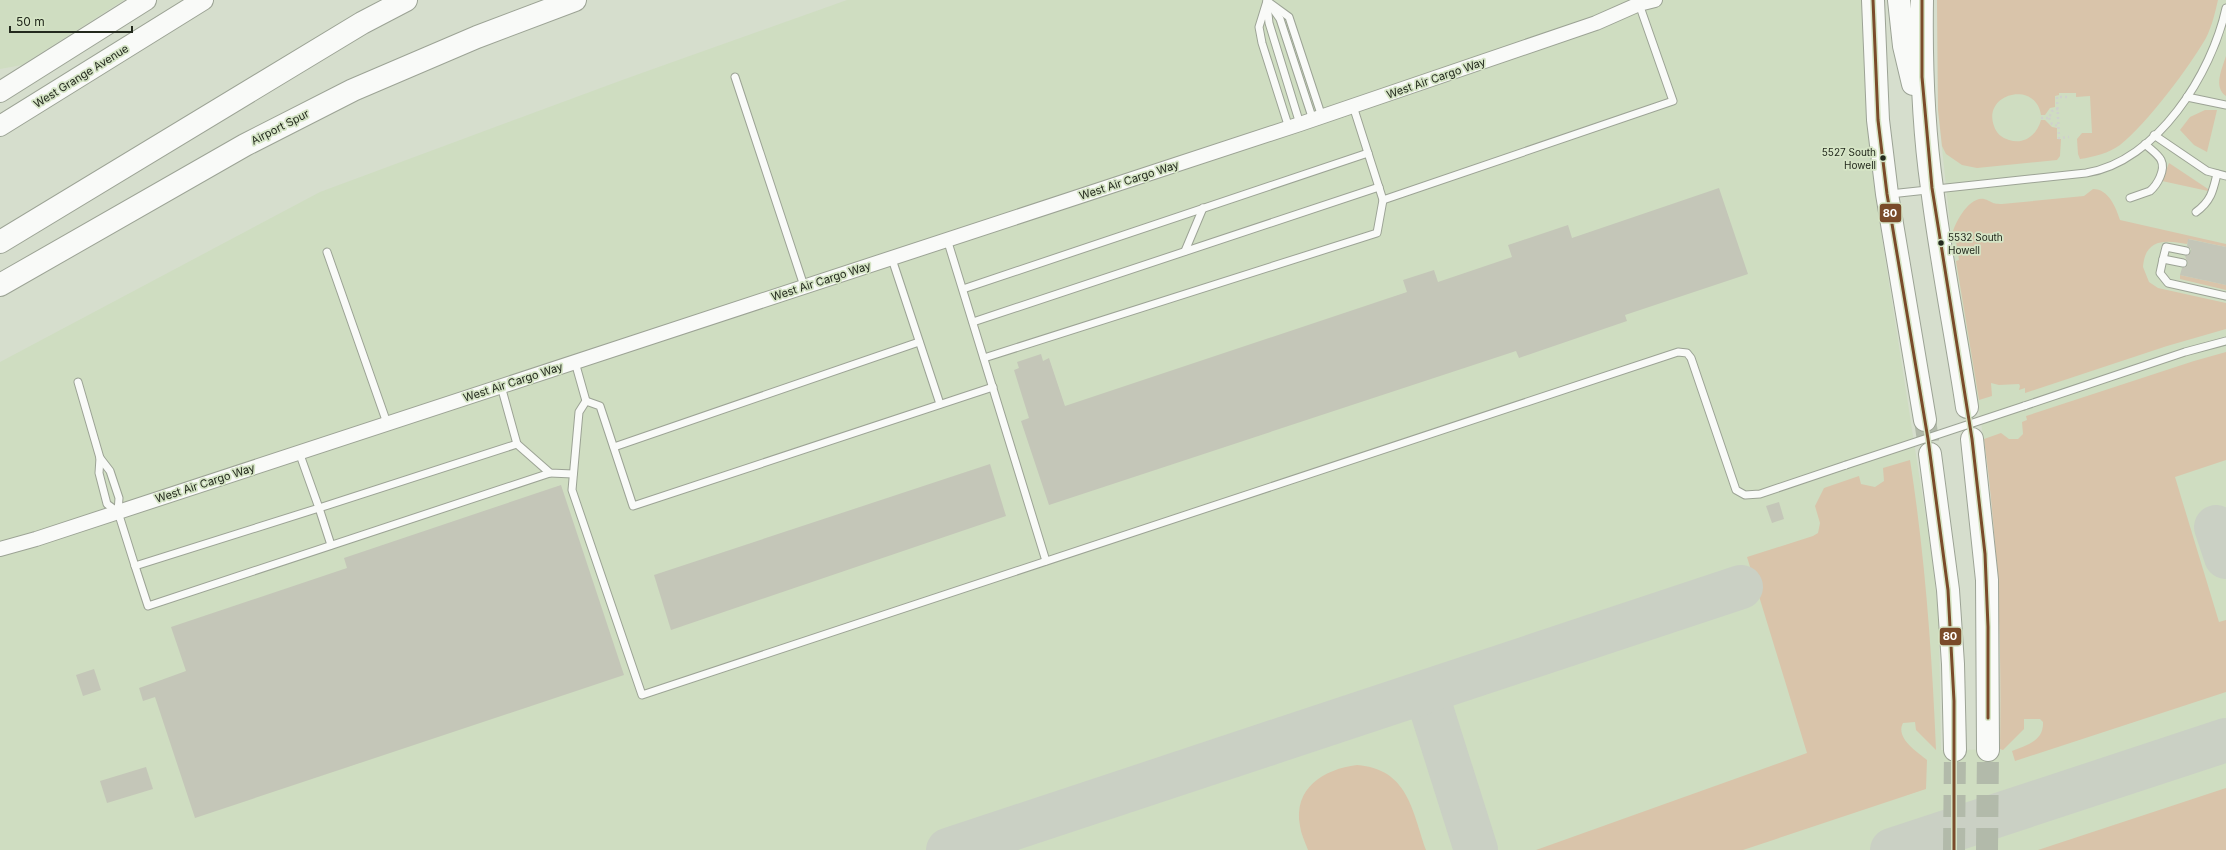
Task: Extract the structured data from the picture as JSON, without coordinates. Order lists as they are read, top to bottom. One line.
{"streets":{"main road":["Airport Spur"],"street":["West Grange Avenue","West Air Cargo Way"]},"places":["5527 South Howell","5532 South Howell"],"lines":["transit line 80"],"scale_bar":"50 m"}
